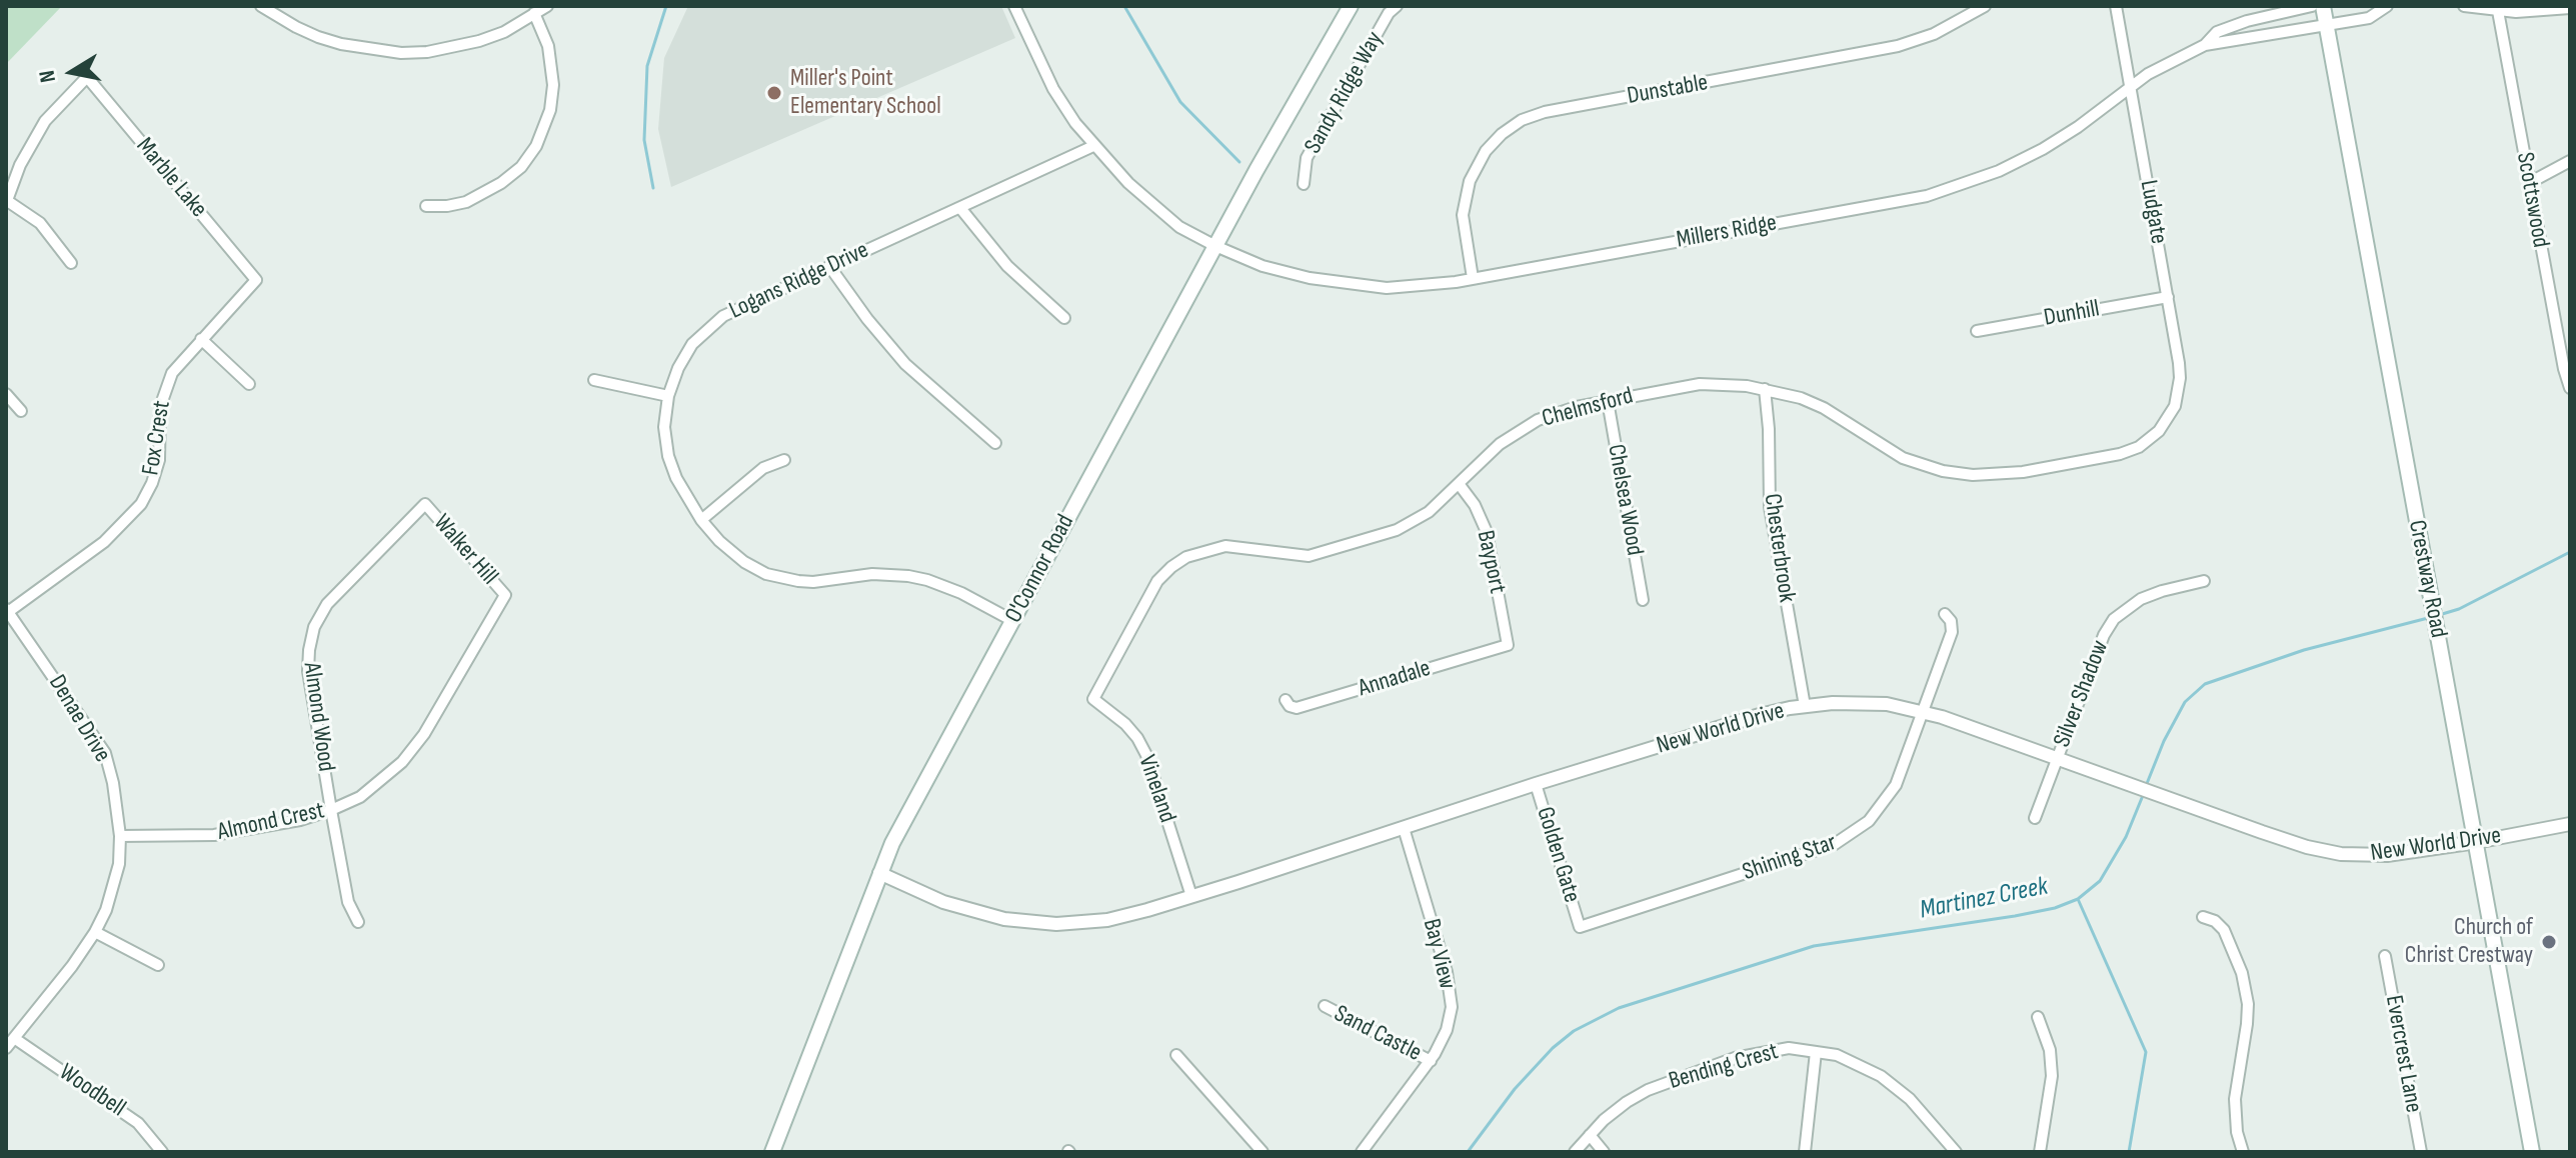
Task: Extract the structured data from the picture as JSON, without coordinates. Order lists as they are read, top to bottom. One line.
{"streets":{"main road":["O'Connor Road","Crestway Road"],"street":["Dunstable","Sandy Ridge Way","Marble Lake","Scottswood","Ludgate","Millers Ridge","Logans Ridge Drive","Dunhill","Chelmsford","Fox Crest","Chelsea Wood","Chesterbrook","Walker Hill","Bayport","Annadale","Silver Shadow","Almond Wood","Denae Drive","New World Drive","Vineland","Almond Crest","Golden Gate","Shining Star","Bay View","Sand Castle","Evercrest Lane","Bending Crest","Woodbell"]},"crossings":[["Dunstable","Millers Ridge"],["Marble Lake","Fox Crest"],["Ludgate","Millers Ridge"],["Ludgate","Dunhill"],["Ludgate","Chelmsford"],["Millers Ridge","Logans Ridge Drive"],["Millers Ridge","O'Connor Road"],["Millers Ridge","Crestway Road"],["Logans Ridge Drive","O'Connor Road"],["Chelmsford","Chelsea Wood"],["Chelmsford","Chesterbrook"],["Chelmsford","Bayport"],["Chelmsford","Vineland"],["Fox Crest","Denae Drive"],["Chesterbrook","New World Drive"],["Walker Hill","Almond Wood"],["Walker Hill","Almond Crest"],["Bayport","Annadale"],["O'Connor Road","New World Drive"],["Crestway Road","New World Drive"],["Silver Shadow","New World Drive"],["Almond Wood","Almond Crest"],["Denae Drive","Almond Crest"],["Denae Drive","Woodbell"],["New World Drive","Vineland"],["New World Drive","Golden Gate"],["New World Drive","Shining Star"],["New World Drive","Bay View"],["Golden Gate","Shining Star"],["Bay View","Sand Castle"]],"water":["Martinez Creek"],"places":["Miller's Point Elementary School","Church of Christ Crestway"],"north":"left"}
